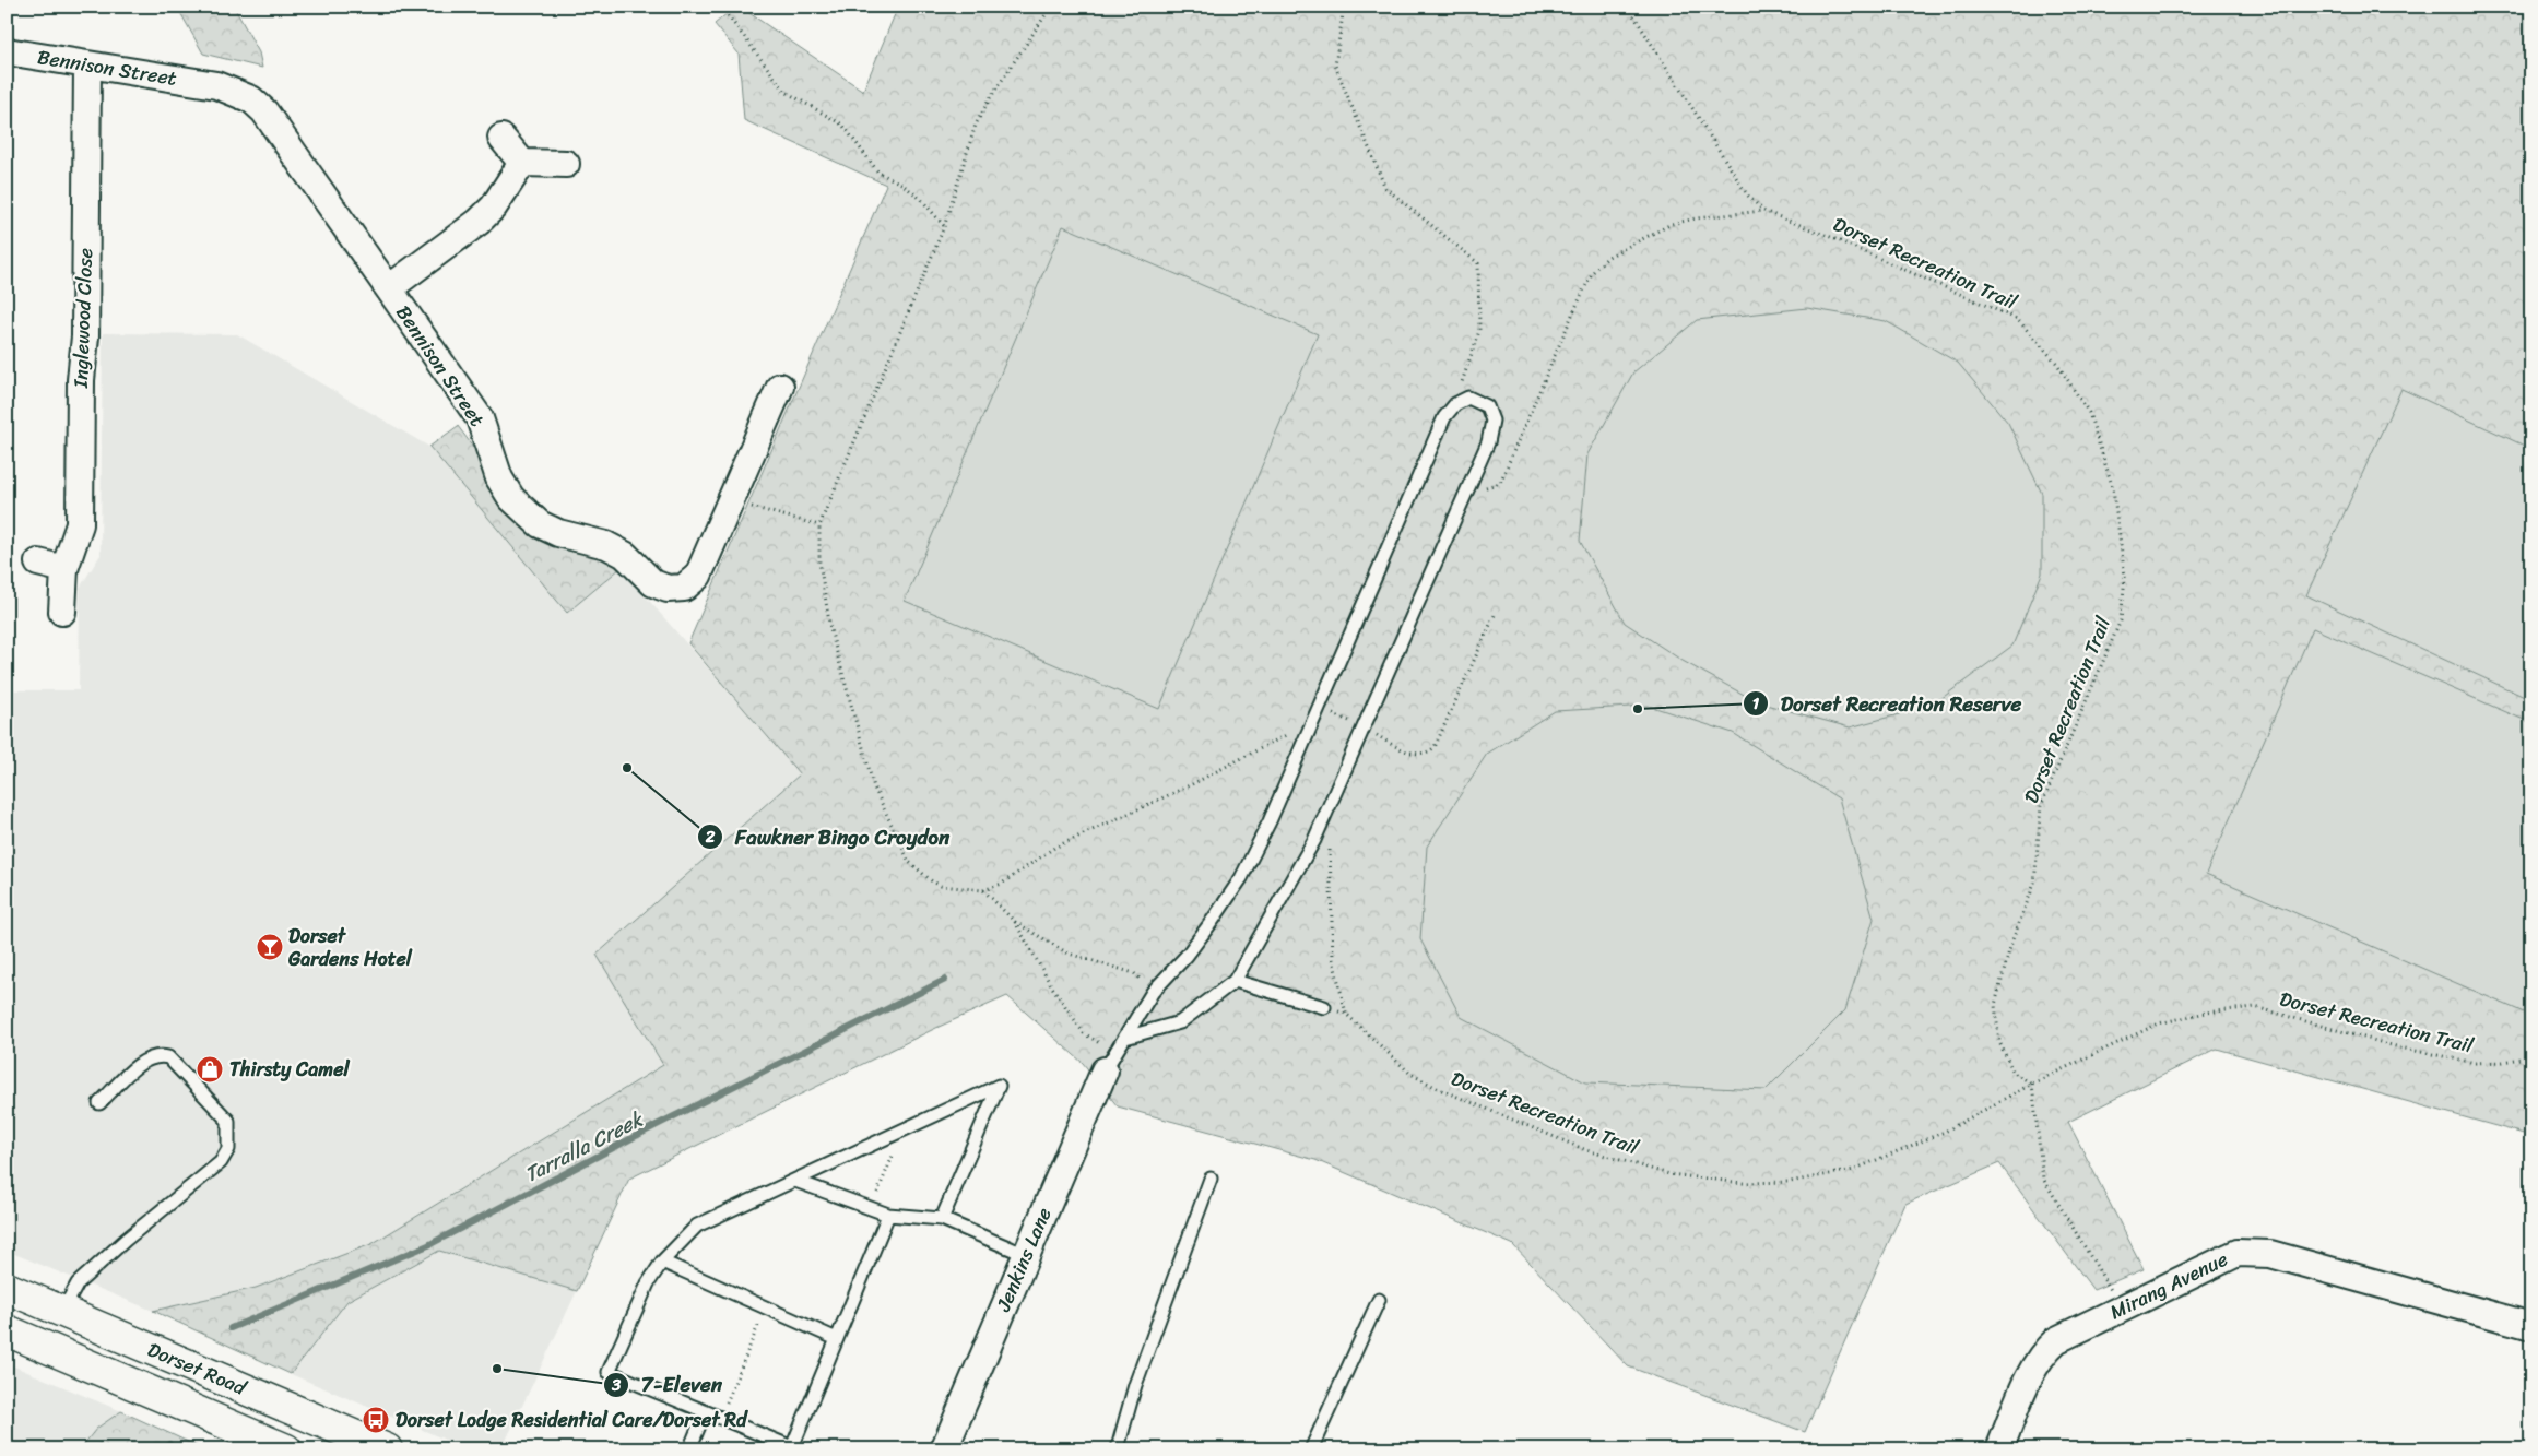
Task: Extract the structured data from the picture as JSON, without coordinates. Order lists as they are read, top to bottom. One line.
{"streets":{"main road":["Dorset Road"],"street":["Bennison Street","Inglewood Close","Jenkins Lane","Mirang Avenue"],"path":["Dorset Recreation Trail"]},"crossings":[["Bennison Street","Inglewood Close"]],"water":["Tarralla Creek"],"places":{"other":["Dorset Recreation Reserve","Fawkner Bingo Croydon","7-Eleven"],"bar":["Dorset Gardens Hotel"],"shop":["Thirsty Camel"],"bus stop":["Dorset Lodge Residential Care/Dorset Rd"]}}
